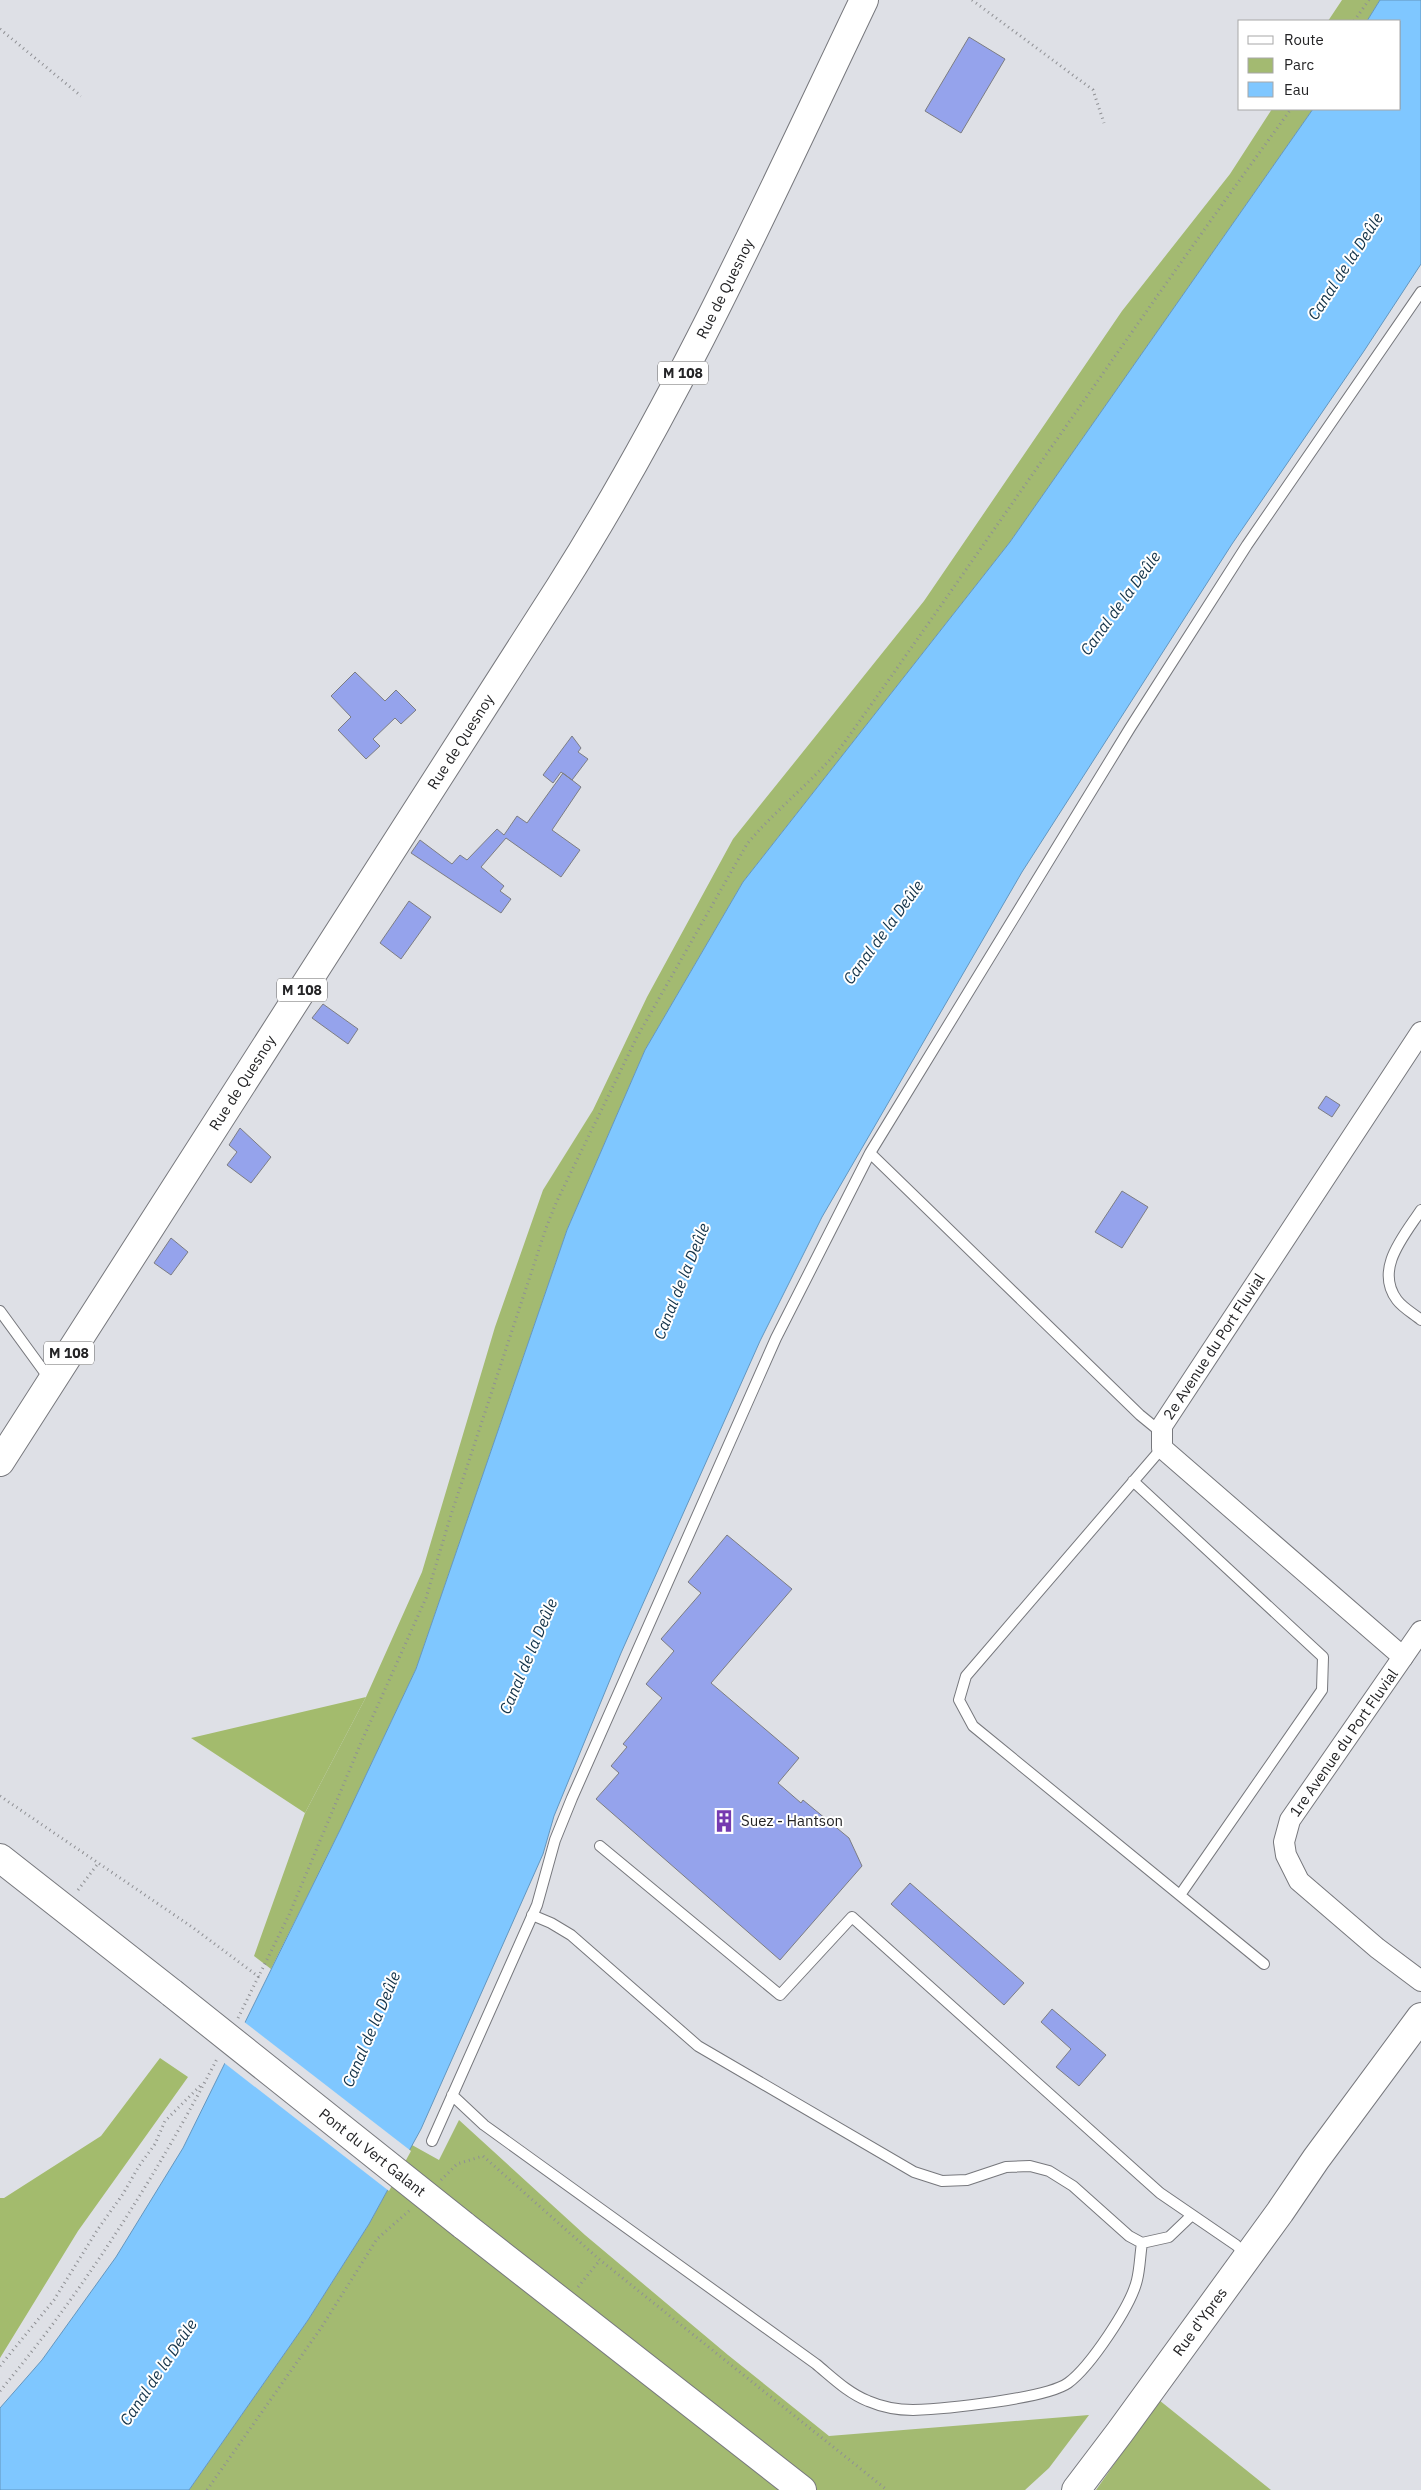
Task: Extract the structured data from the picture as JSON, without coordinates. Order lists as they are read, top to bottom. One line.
{"streets":{"main road":["Rue de Quesnoy","M 108","Pont du Vert Galant","Rue d'Ypres"],"street":["2e Avenue du Port Fluvial","1re Avenue du Port Fluvial"]},"water":["Canal de la Deûle"],"places":{"building":["Suez - Hantson"]},"legend":["Route","Parc","Eau"]}
